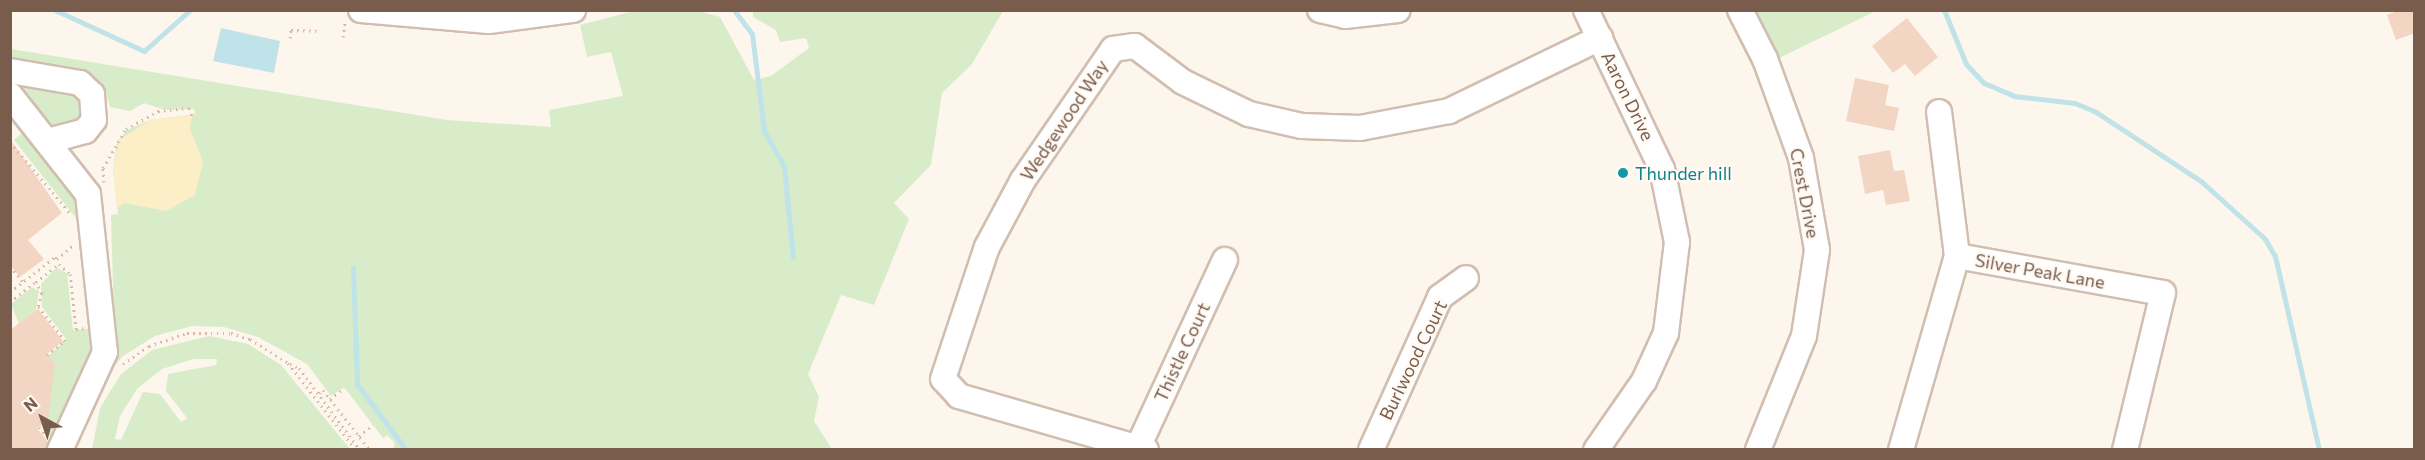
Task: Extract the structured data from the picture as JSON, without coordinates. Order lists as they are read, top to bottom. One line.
{"streets":{"street":["Aaron Drive","Wedgewood Way","Crest Drive","Silver Peak Lane","Thistle Court","Burlwood Court"]},"crossings":[["Aaron Drive","Wedgewood Way"],["Wedgewood Way","Thistle Court"]],"places":["Thunder hill"],"north":"top left"}
